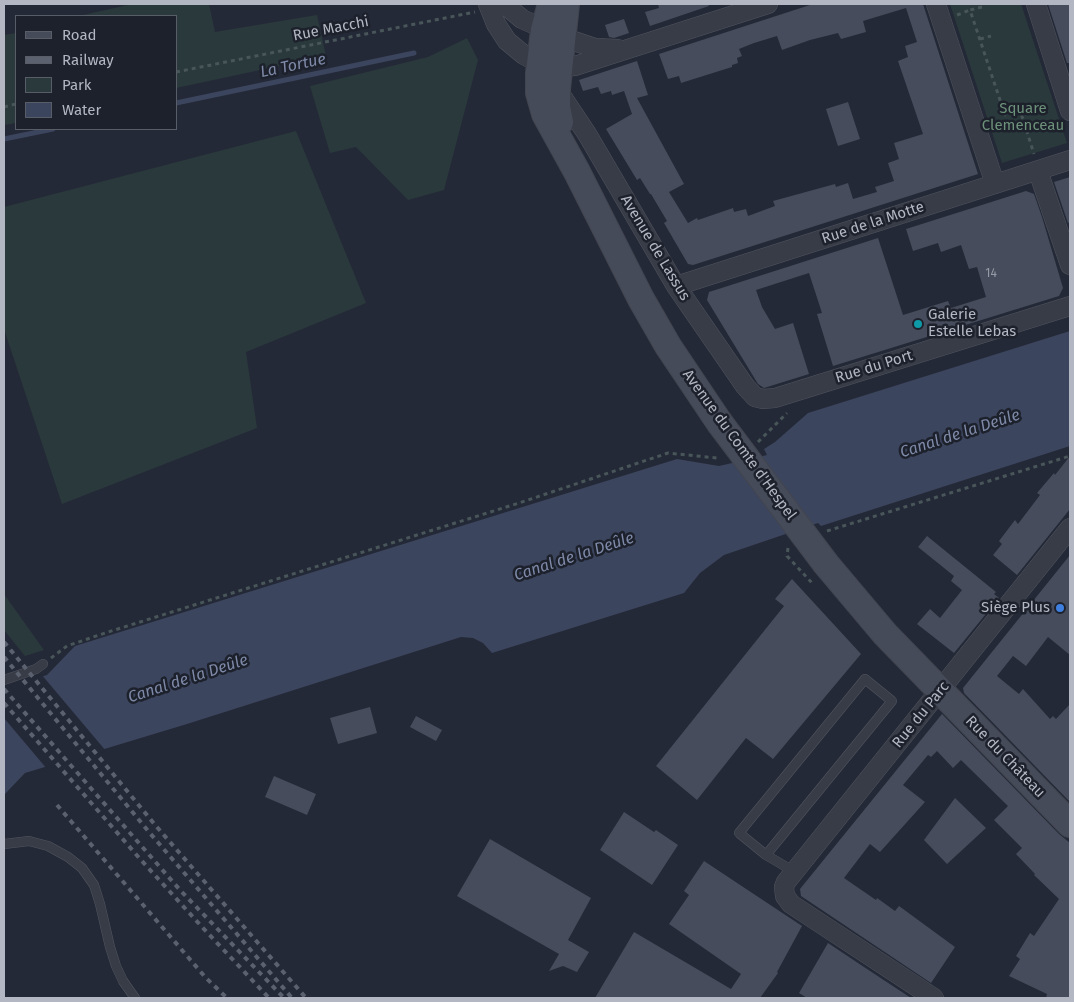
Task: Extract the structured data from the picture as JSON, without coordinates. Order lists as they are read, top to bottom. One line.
{"streets":{"street":["Rue de la Motte","Avenue de Lassus","Rue du Port","Avenue du Comte d'Hespel","Rue du Parc","Rue du Château"],"path":["Rue Macchi"]},"crossings":[["Rue Macchi","Avenue de Lassus"],["Rue de la Motte","Avenue de Lassus"],["Avenue de Lassus","Rue du Port"],["Avenue de Lassus","Avenue du Comte d'Hespel"],["Avenue du Comte d'Hespel","Rue du Parc"],["Avenue du Comte d'Hespel","Rue du Château"],["Rue du Parc","Rue du Château"]],"water":["La Tortue","Canal de la Deûle"],"parks":["Square Clemenceau"],"places":["Galerie Estelle Lebas","Siège Plus"],"house_numbers":["14"],"legend":["Road","Railway","Park","Water"]}
